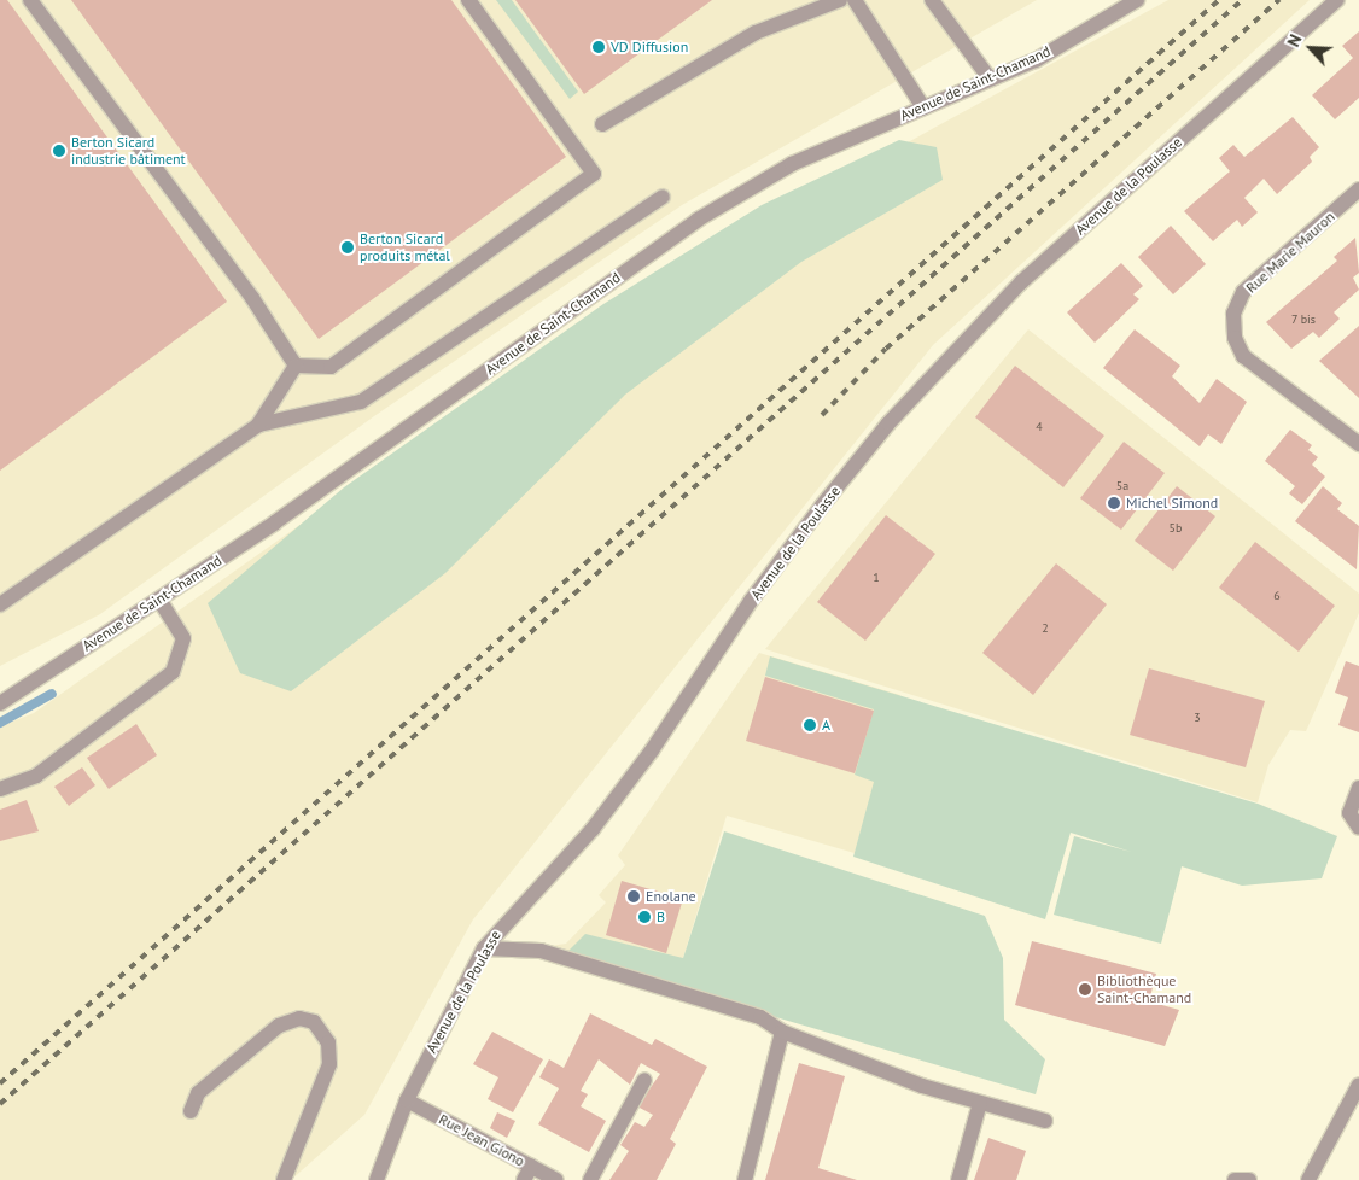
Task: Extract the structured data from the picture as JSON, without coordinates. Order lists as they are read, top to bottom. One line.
{"streets":{"street":["Avenue de Saint-Chamand","Avenue de la Poulasse","Rue Marie Mauron","Rue Jean Giono"]},"crossings":[["Avenue de la Poulasse","Rue Jean Giono"]],"places":["VD Diffusion","Berton Sicard industrie bâtiment","Berton Sicard produits métal","Michel Simond","A","Enolane","B","Bibliothèque Saint-Chamand"],"house_numbers":["7 bis","4","5a","5b","1","6","2","3"],"north":"top left"}
